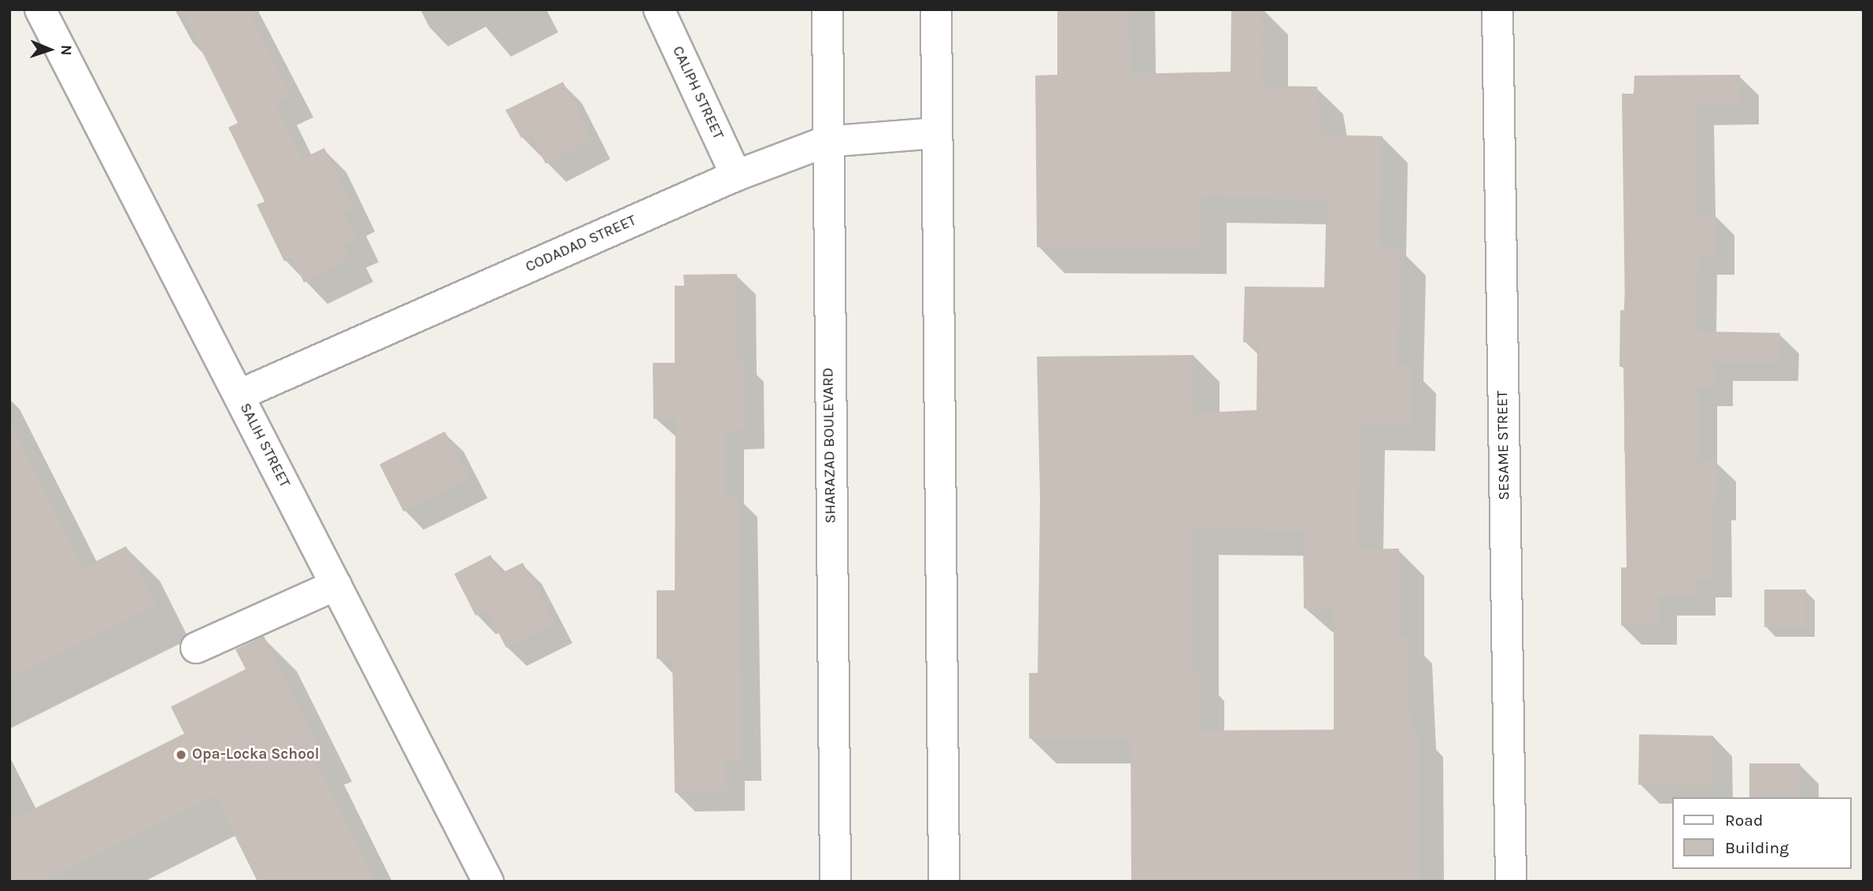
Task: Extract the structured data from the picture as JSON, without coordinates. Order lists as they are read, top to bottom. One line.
{"streets":{"street":["CALIPH STREET","CODADAD STREET","SALIH STREET","SHARAZAD BOULEVARD","SESAME STREET"]},"crossings":[["CALIPH STREET","CODADAD STREET"],["CODADAD STREET","SALIH STREET"],["CODADAD STREET","SHARAZAD BOULEVARD"]],"places":["Opa-Locka School"],"legend":["Road","Building"],"north":"right"}
